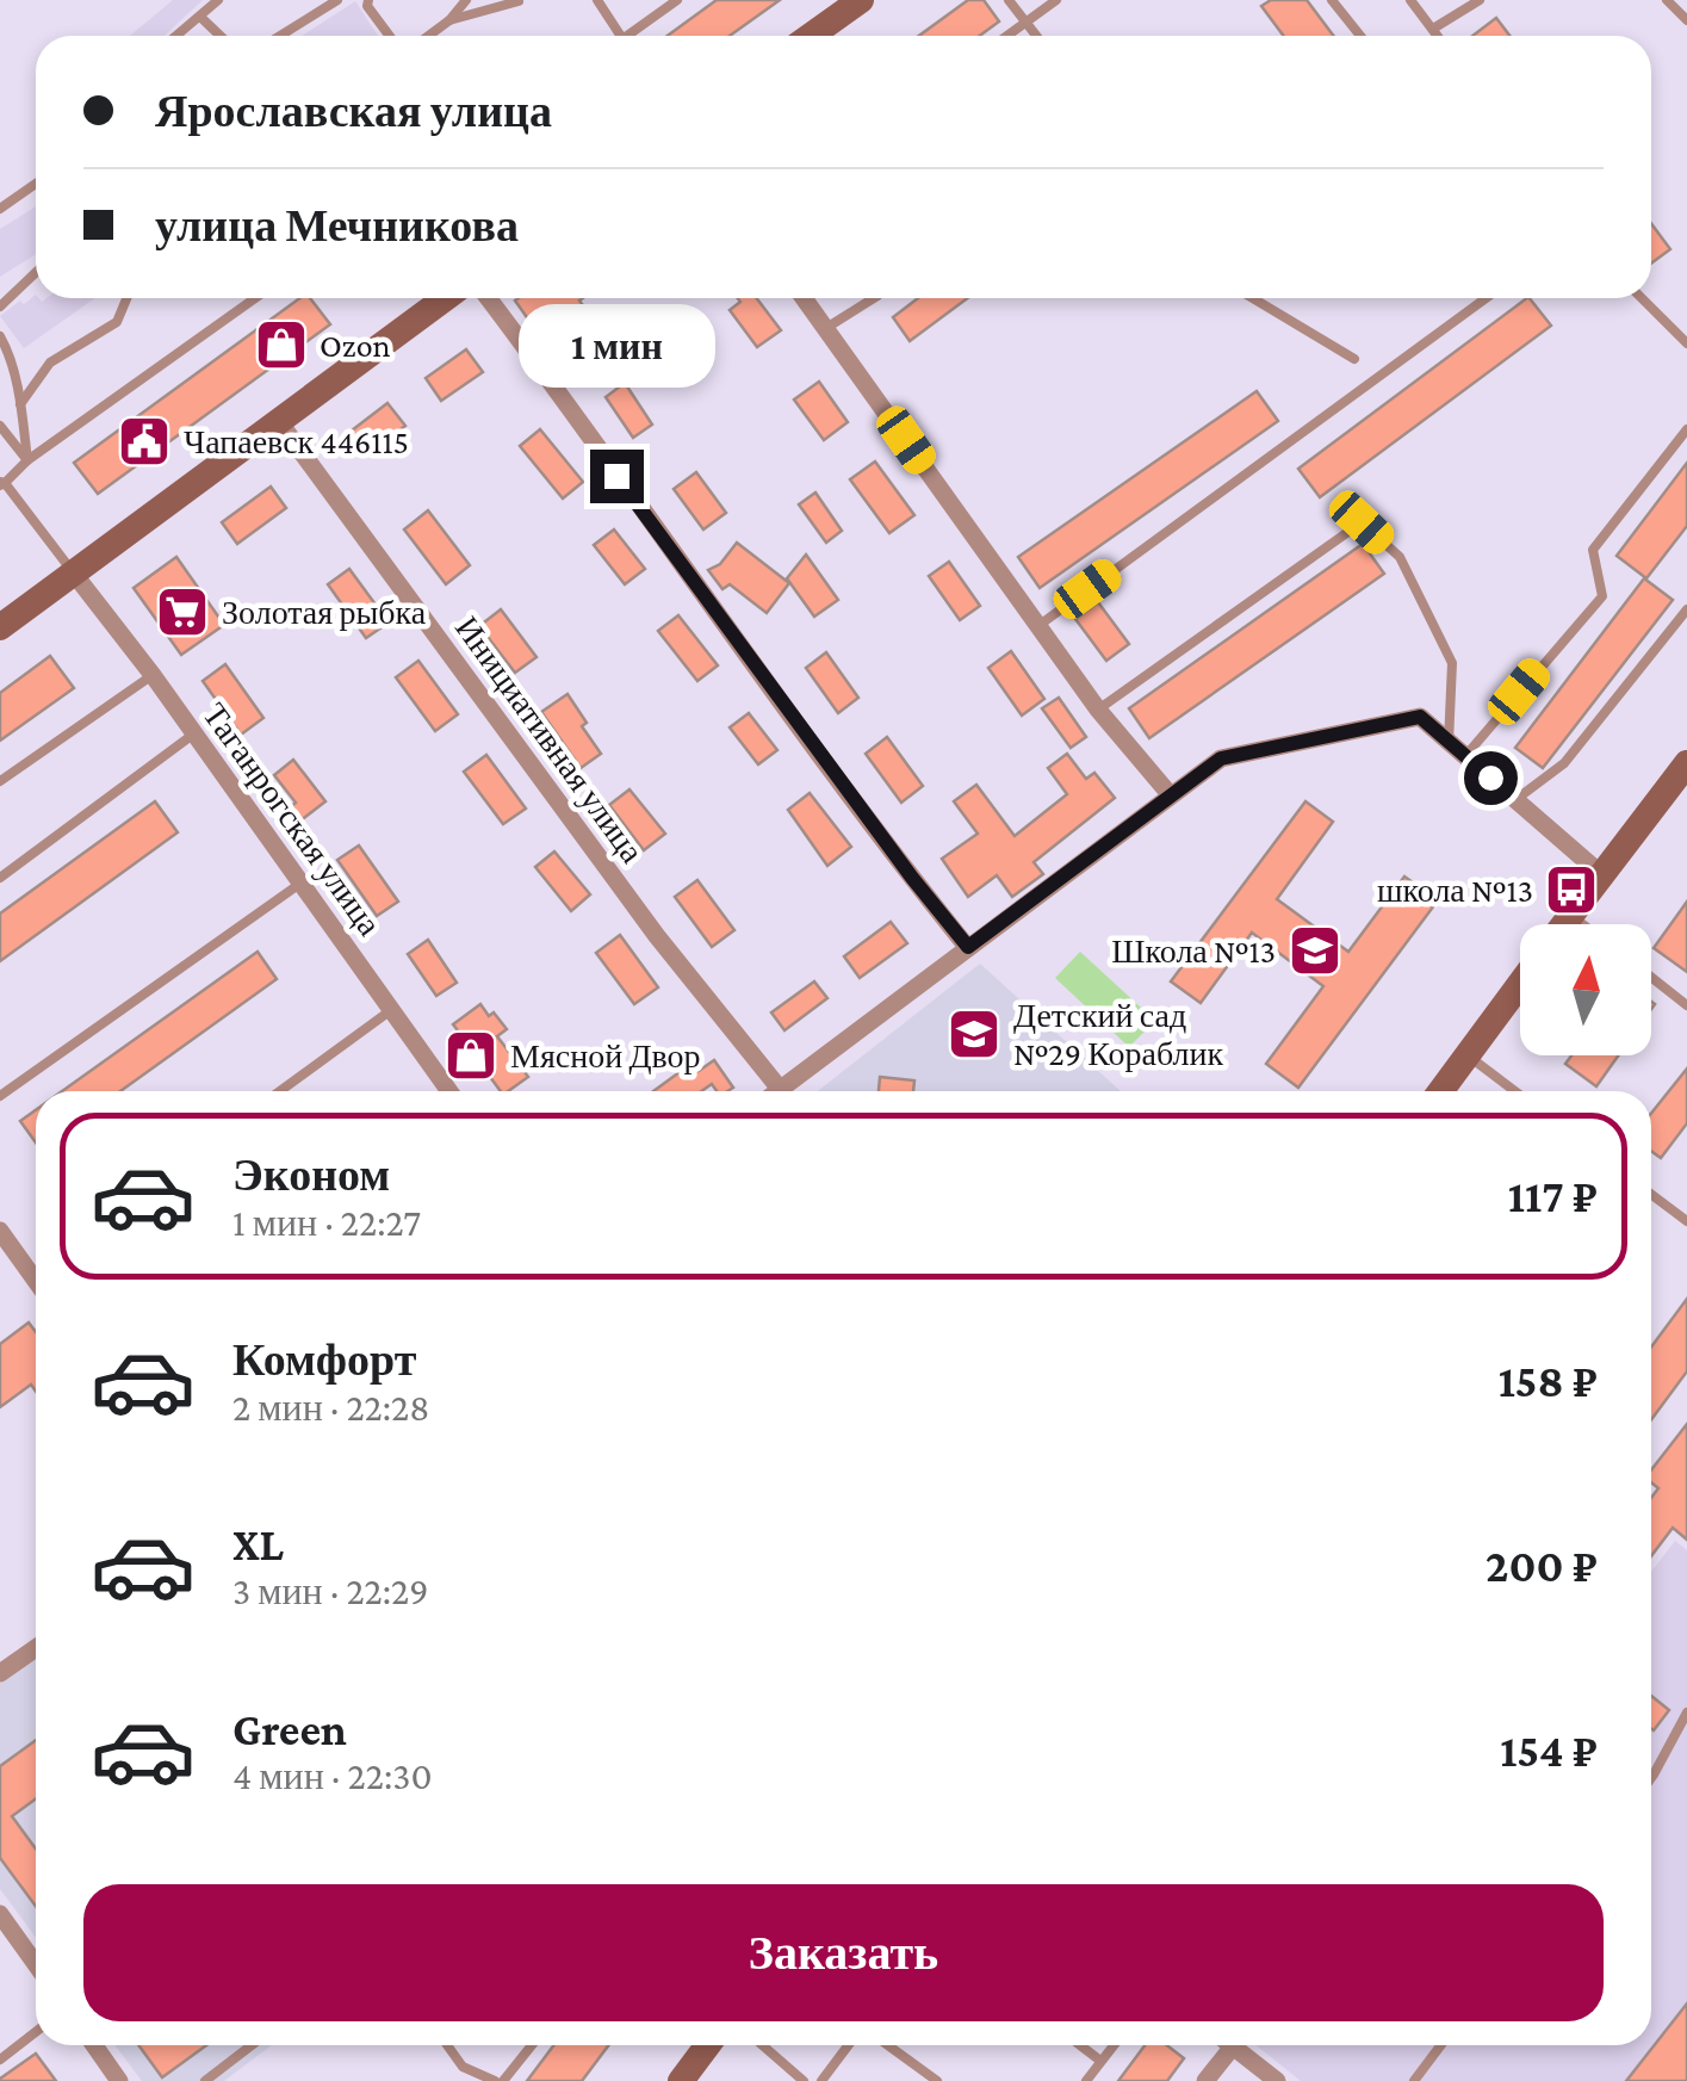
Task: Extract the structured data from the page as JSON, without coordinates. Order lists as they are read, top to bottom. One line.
{"streets":{"street":["Инициативная улица","Таганрогская улица"]},"places":{"shop":["Ozon","Мясной Двор"],"public building":["Чапаевск 446115"],"supermarket":["Золотая рыбка"],"bus stop":["школа №13"],"school or university":["Школа №13","Детский сад №29 Кораблик"]},"north":"top","page":{"banner":["Ярославская улица","улица Мечникова"],"bubble":"1 мин","list":[{"name":"Эконом","note":"1 мин · 22:27","value":"117 ₽"},{"name":"Комфорт","note":"2 мин · 22:28","value":"158 ₽"},{"name":"XL","note":"3 мин · 22:29","value":"200 ₽"},{"name":"Green","note":"4 мин · 22:30","value":"154 ₽"}],"buttons":"Заказать"}}
